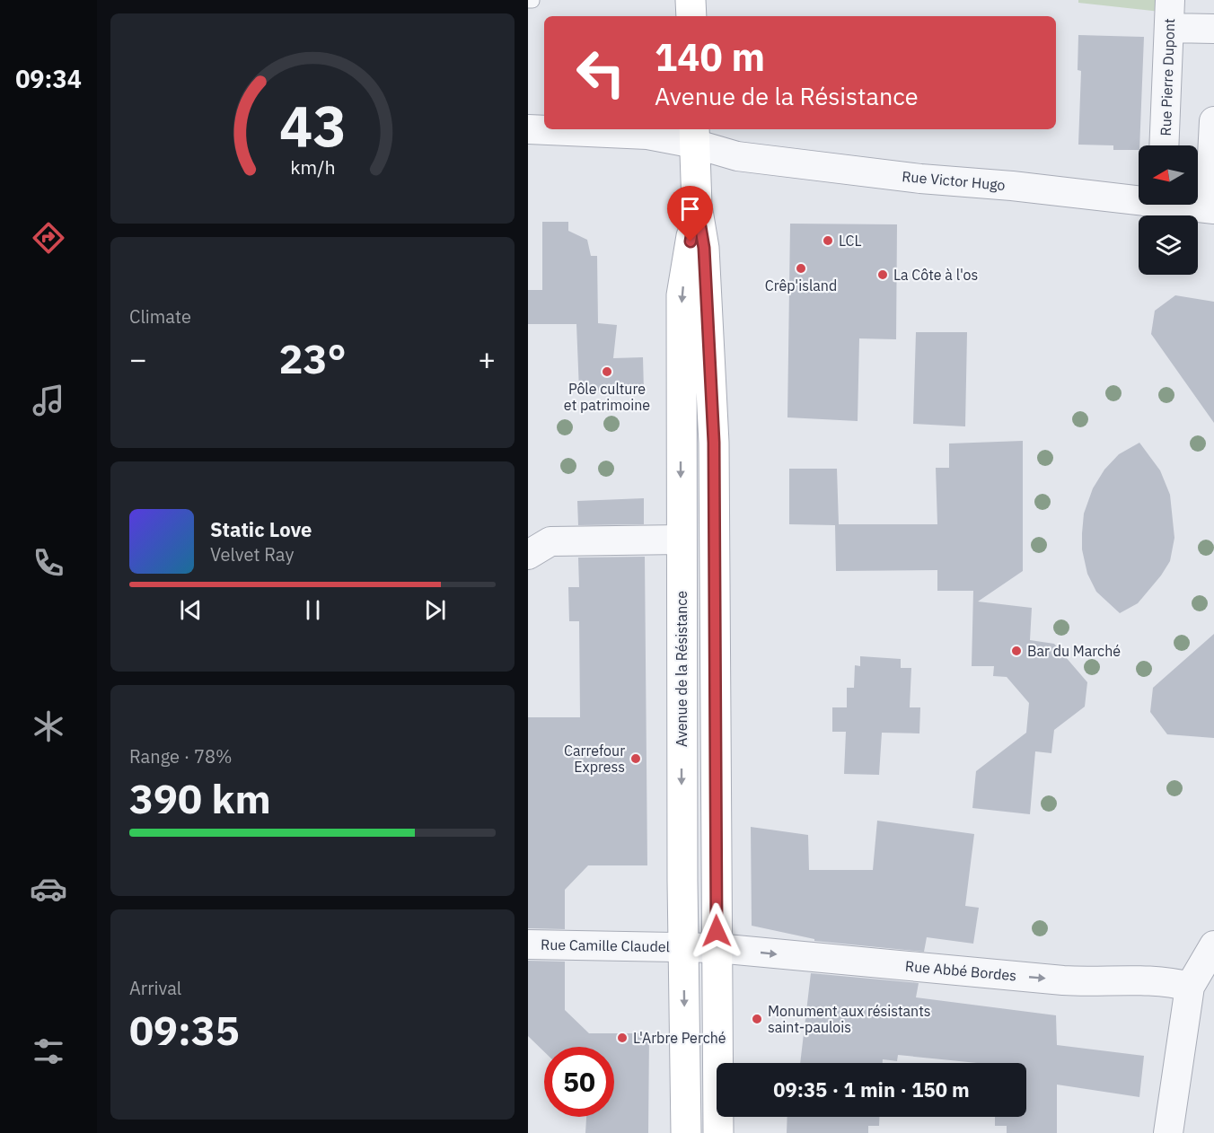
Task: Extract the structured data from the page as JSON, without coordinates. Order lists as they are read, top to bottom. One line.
{"streets":{"main road":["Avenue de la Résistance"],"street":["Rue Pierre Dupont","Rue Victor Hugo","Rue Camille Claudel","Rue Abbé Bordes"]},"crossings":[["Rue Victor Hugo","Avenue de la Résistance"],["Avenue de la Résistance","Rue Camille Claudel"],["Avenue de la Résistance","Rue Abbé Bordes"],["Rue Camille Claudel","Rue Abbé Bordes"]],"one_way":["Rue Abbé Bordes"],"places":["LCL","Crêp'island","La Côte à l'os","Pôle culture et patrimoine","Bar du Marché","Carrefour Express","Monument aux résistants saint-paulois","L'Arbre Perché"],"north":"left","page":{"tabs":"09:34","turn":["140 m","Avenue de la Résistance"],"tile":["Climate",["Range · 78%","390 km"],["Arrival","09:35"]],"heat":["−","23°","+"],"song":["Static Love","Velvet Ray"],"limit":"50","trip":"09:35 · 1 min · 150 m","gauge":["43","km/h"]}}
